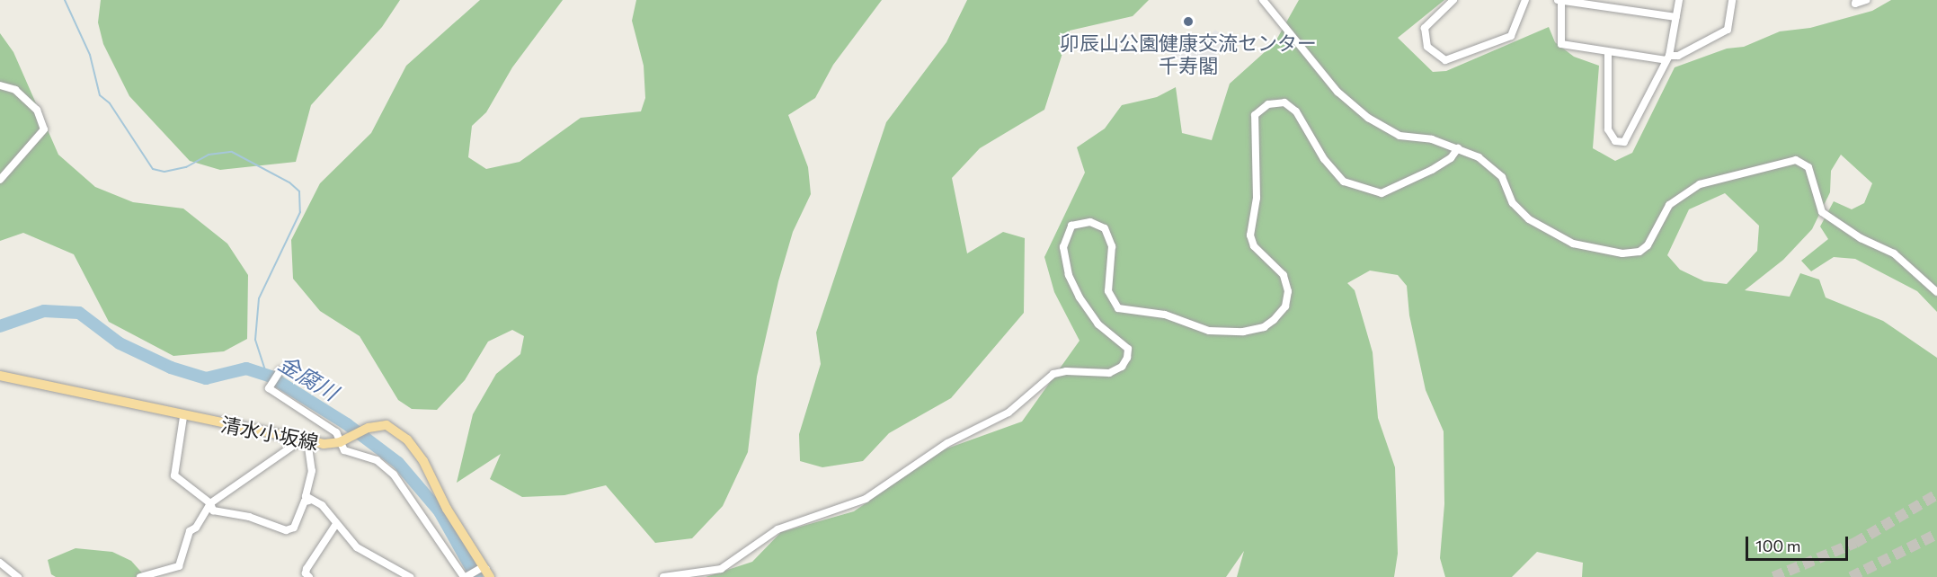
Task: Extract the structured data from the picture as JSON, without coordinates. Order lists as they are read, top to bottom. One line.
{"streets":{"main road":["清水小坂線"]},"water":["金腐川"],"places":["卯辰山公園健康交流センター 千寿閣"],"scale_bar":"100 m"}
